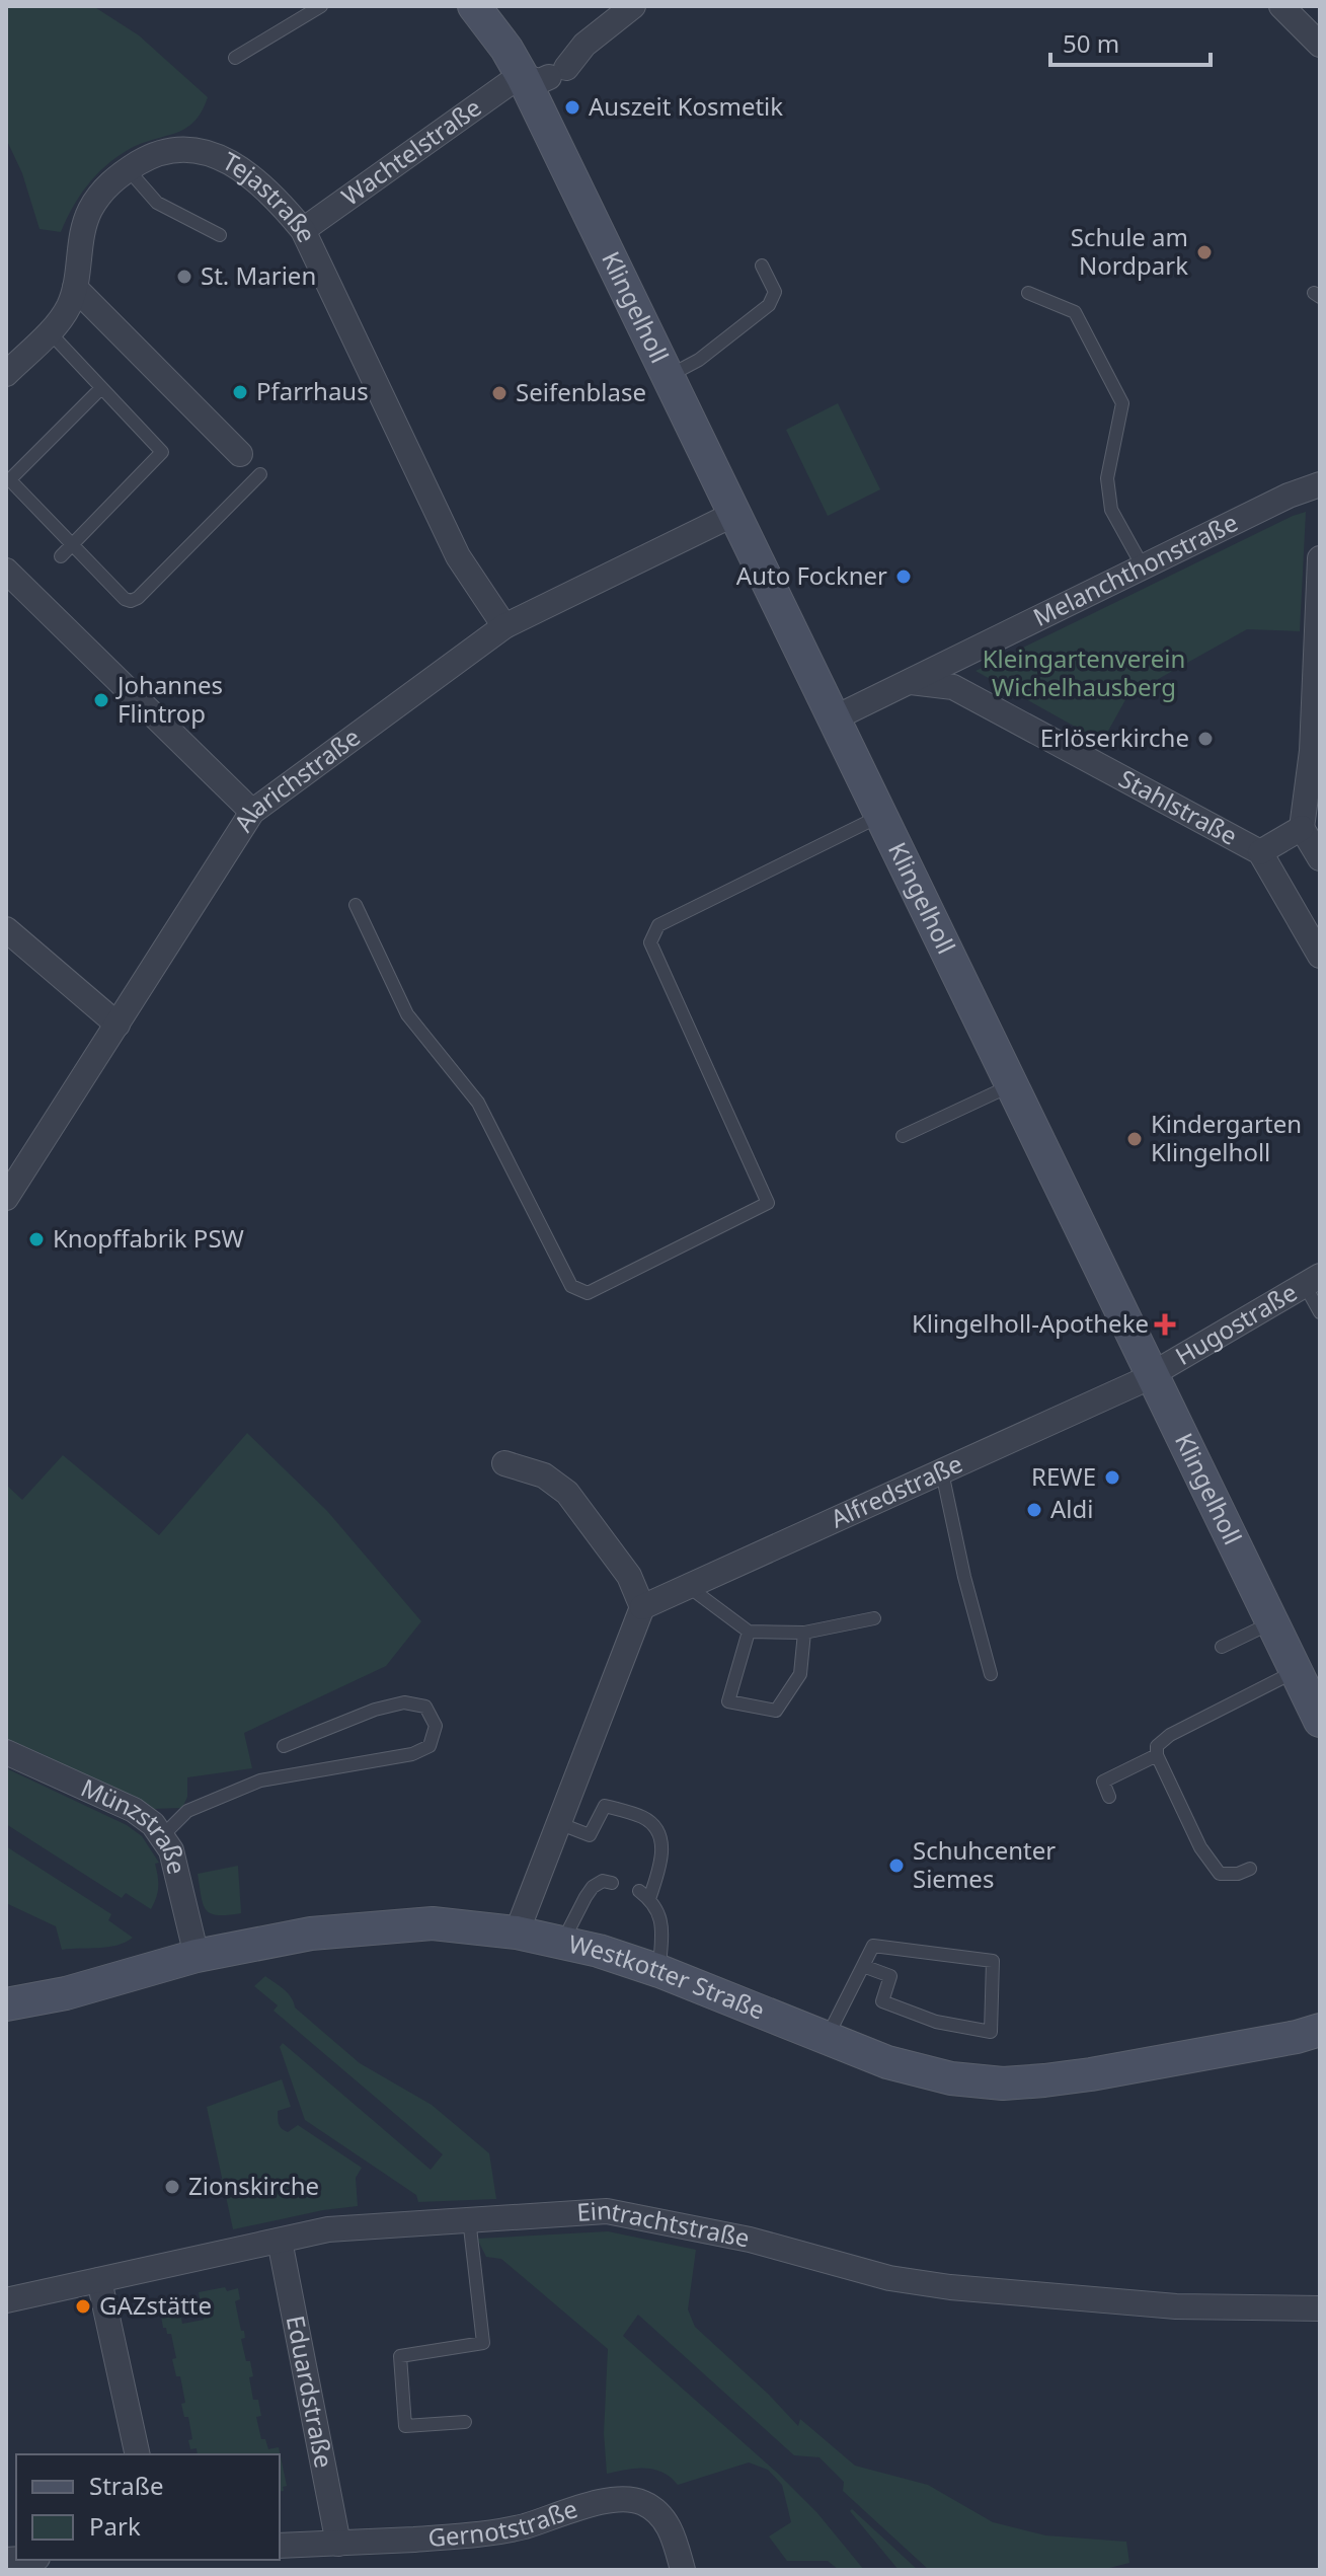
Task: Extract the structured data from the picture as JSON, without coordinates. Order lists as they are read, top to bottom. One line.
{"streets":{"street":["Wachtelstraße","Tejastraße","Klingelholl","Melanchthonstraße","Alarichstraße","Stahlstraße","Hugostraße","Alfredstraße","Münzstraße","Westkotter Straße","Eintrachtstraße","Eduardstraße","Gernotstraße"]},"crossings":[["Wachtelstraße","Tejastraße"],["Wachtelstraße","Klingelholl"],["Tejastraße","Alarichstraße"],["Klingelholl","Alarichstraße"],["Klingelholl","Hugostraße"],["Klingelholl","Alfredstraße"],["Melanchthonstraße","Stahlstraße"],["Hugostraße","Alfredstraße"],["Münzstraße","Westkotter Straße"],["Eintrachtstraße","Eduardstraße"],["Eduardstraße","Gernotstraße"]],"parks":["Kleingartenverein Wichelhausberg"],"places":{"other":["Auszeit Kosmetik","Schule am Nordpark","St. Marien","Pfarrhaus","Seifenblase","Auto Fockner","Johannes Flintrop","Erlöserkirche","Kindergarten Klingelholl","Knopffabrik PSW","REWE","Aldi","Schuhcenter Siemes","Zionskirche","GAZstätte"],"health":["Klingelholl-Apotheke"]},"legend":["Straße","Park"],"scale_bar":"50 m"}
